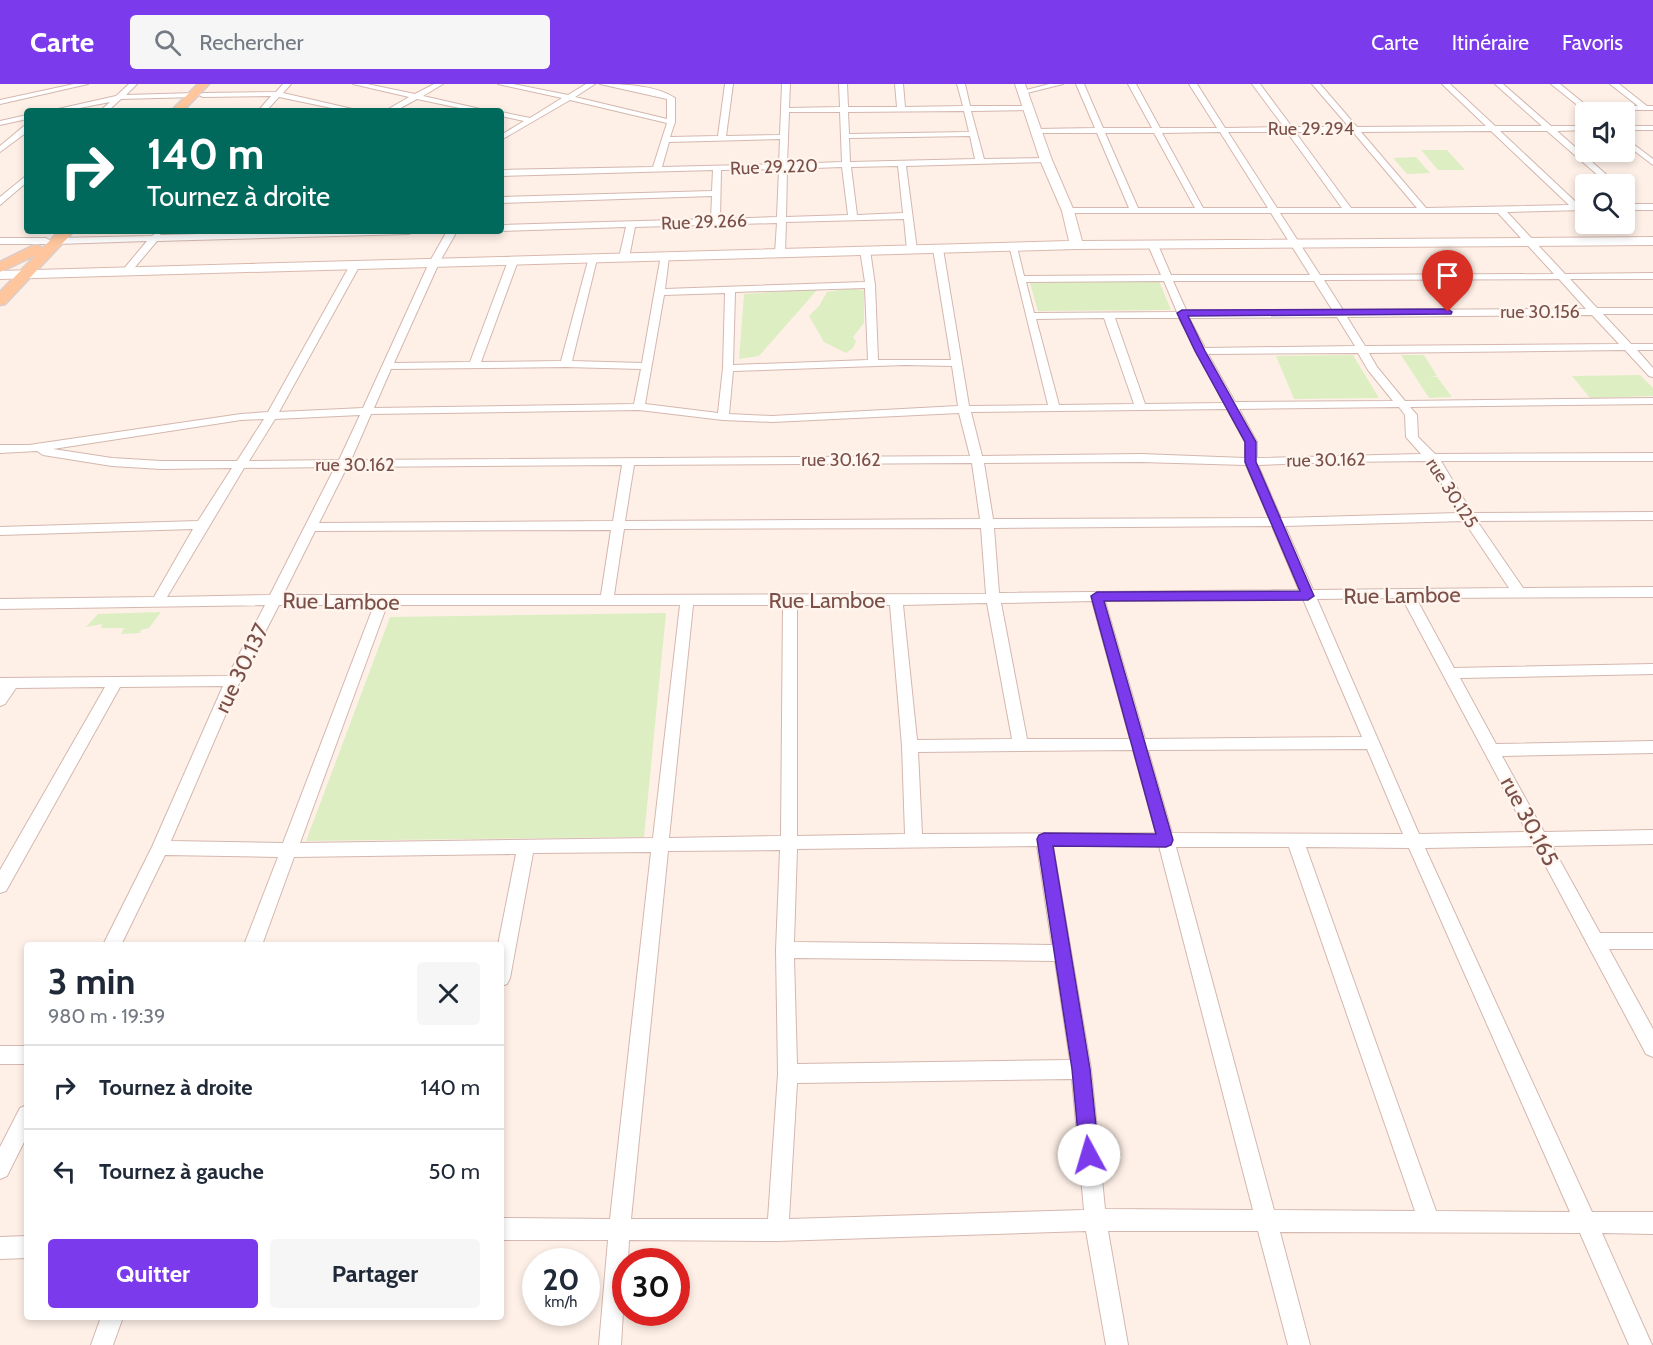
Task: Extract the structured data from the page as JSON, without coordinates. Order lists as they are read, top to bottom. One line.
{"streets":{"street":["Rue 29.294","Rue 29.220","Rue 29.266","rue 30.156","rue 30.162","rue 30.125","Rue Lamboe","rue 30.137","rue 30.165"]},"crossings":[["Rue 29.294","rue 30.125"],["rue 30.156","rue 30.125"],["rue 30.162","rue 30.125"],["rue 30.162","rue 30.137"],["rue 30.125","Rue Lamboe"],["Rue Lamboe","rue 30.137"],["Rue Lamboe","rue 30.165"]],"page":{"header":"Carte","search":"Rechercher","nav":["Carte","Itinéraire","Favoris"],"turn":["140 m","Tournez à droite"],"heading":["3 min","980 m · 19:39"],"list":[{"name":"Tournez à droite","value":"140 m"},{"name":"Tournez à gauche","value":"50 m"}],"buttons":["Quitter","Partager"],"speed":"20 km/h","limit":"30"}}
